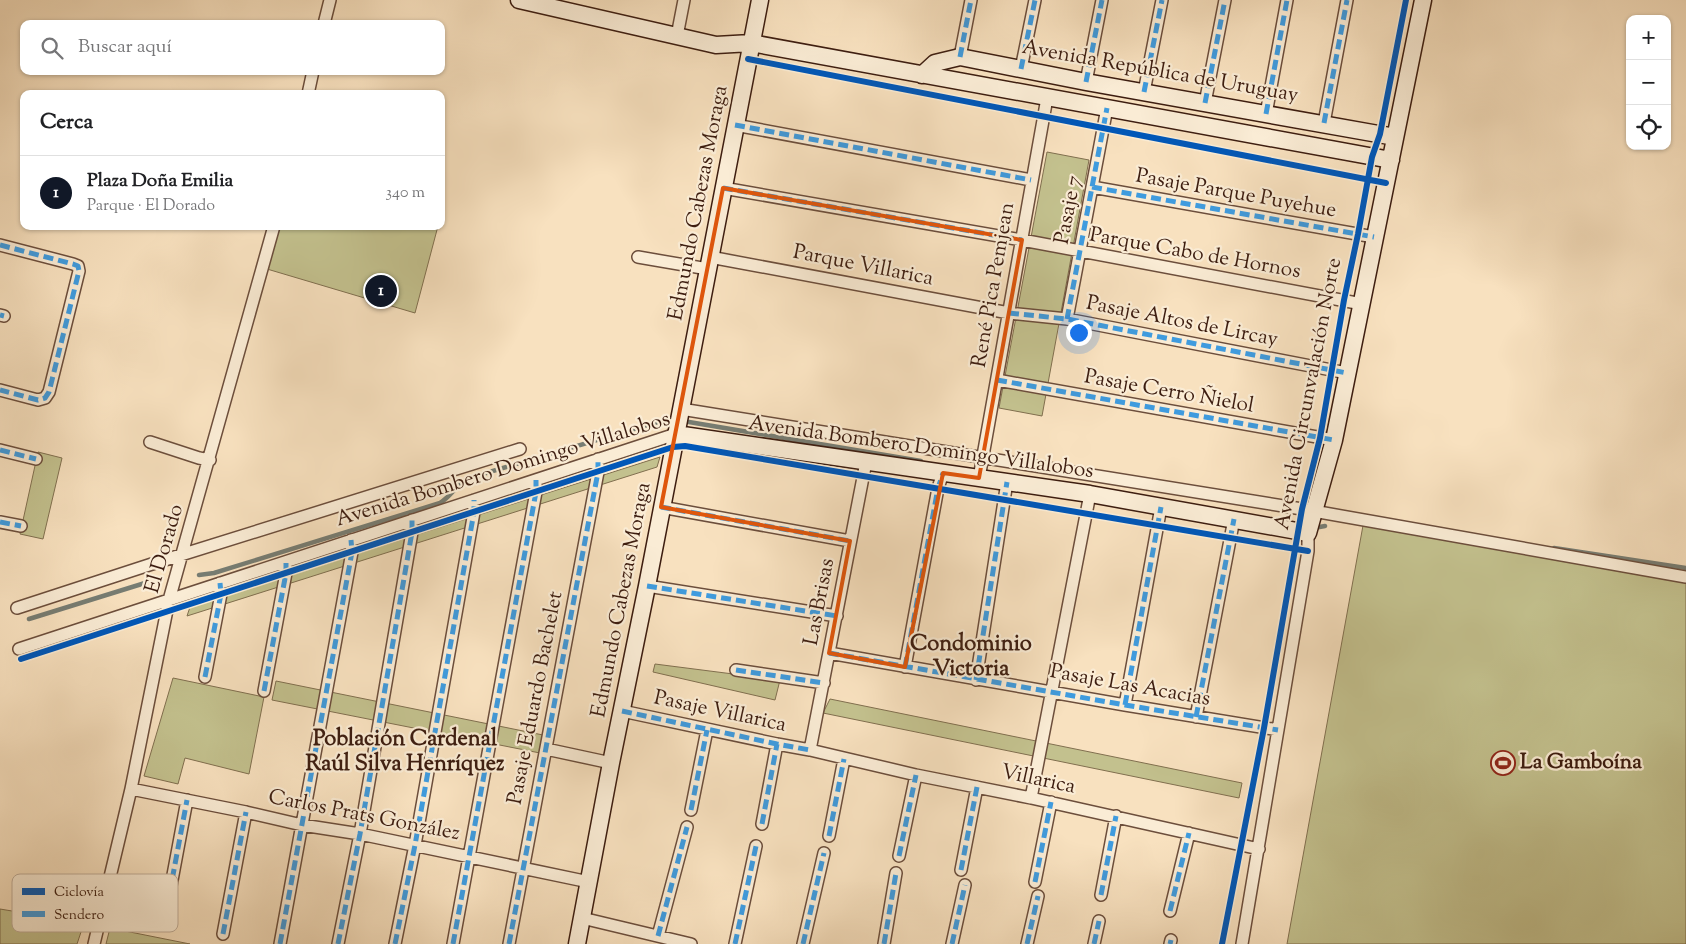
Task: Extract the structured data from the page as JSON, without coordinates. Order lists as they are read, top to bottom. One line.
{"streets":{"street":["Avenida República de Uruguay","Pasaje Parque Puyehue","Edmundo Cabezas Moraga","Pasaje 7","Parque Cabo de Hornos","Parque Villarica","René Pica Pemjean","Pasaje Altos de Lircay","Pasaje Cerro Ñielol","Avenida Circunvalación Norte","Avenida Bombero Domingo Villalobos","El Dorado","Las Brisas","Pasaje Las Acacias","Pasaje Eduardo Bachelet","Pasaje Villarica","Villarica","Carlos Prats González"]},"crossings":[["Avenida República de Uruguay","Avenida Circunvalación Norte"],["Pasaje Parque Puyehue","Pasaje 7"],["Pasaje Parque Puyehue","Avenida Circunvalación Norte"],["Edmundo Cabezas Moraga","Parque Cabo de Hornos"],["Edmundo Cabezas Moraga","Parque Villarica"],["Edmundo Cabezas Moraga","Avenida Bombero Domingo Villalobos"],["Edmundo Cabezas Moraga","Pasaje Villarica"],["Edmundo Cabezas Moraga","Carlos Prats González"],["Pasaje 7","Parque Cabo de Hornos"],["Pasaje 7","Pasaje Altos de Lircay"],["Parque Cabo de Hornos","René Pica Pemjean"],["Parque Cabo de Hornos","Avenida Circunvalación Norte"],["Parque Villarica","René Pica Pemjean"],["Parque Villarica","Pasaje Altos de Lircay"],["René Pica Pemjean","Pasaje Altos de Lircay"],["René Pica Pemjean","Pasaje Cerro Ñielol"],["René Pica Pemjean","Avenida Bombero Domingo Villalobos"],["Pasaje Altos de Lircay","Avenida Circunvalación Norte"],["Pasaje Cerro Ñielol","Avenida Circunvalación Norte"],["Avenida Circunvalación Norte","Avenida Bombero Domingo Villalobos"],["Avenida Circunvalación Norte","Pasaje Las Acacias"],["Avenida Circunvalación Norte","Villarica"],["Avenida Bombero Domingo Villalobos","El Dorado"],["Avenida Bombero Domingo Villalobos","Las Brisas"],["Avenida Bombero Domingo Villalobos","Pasaje Eduardo Bachelet"],["El Dorado","Carlos Prats González"],["Las Brisas","Pasaje Las Acacias"],["Las Brisas","Pasaje Villarica"],["Las Brisas","Villarica"],["Pasaje Eduardo Bachelet","Carlos Prats González"],["Pasaje Villarica","Villarica"]],"districts":["Condominio Victoria","Población Cardenal Raúl Silva Henríquez"],"places":{"sports":["La Gamboína"]},"legend":["Ciclovía","Sendero"],"page":{"map_buttons":["+","−"],"search":"Buscar aquí","heading":"Cerca","list":[{"mark":"1","name":"Plaza Doña Emilia","note":"Parque · El Dorado","value":"340 m"}],"pins":"1"}}
